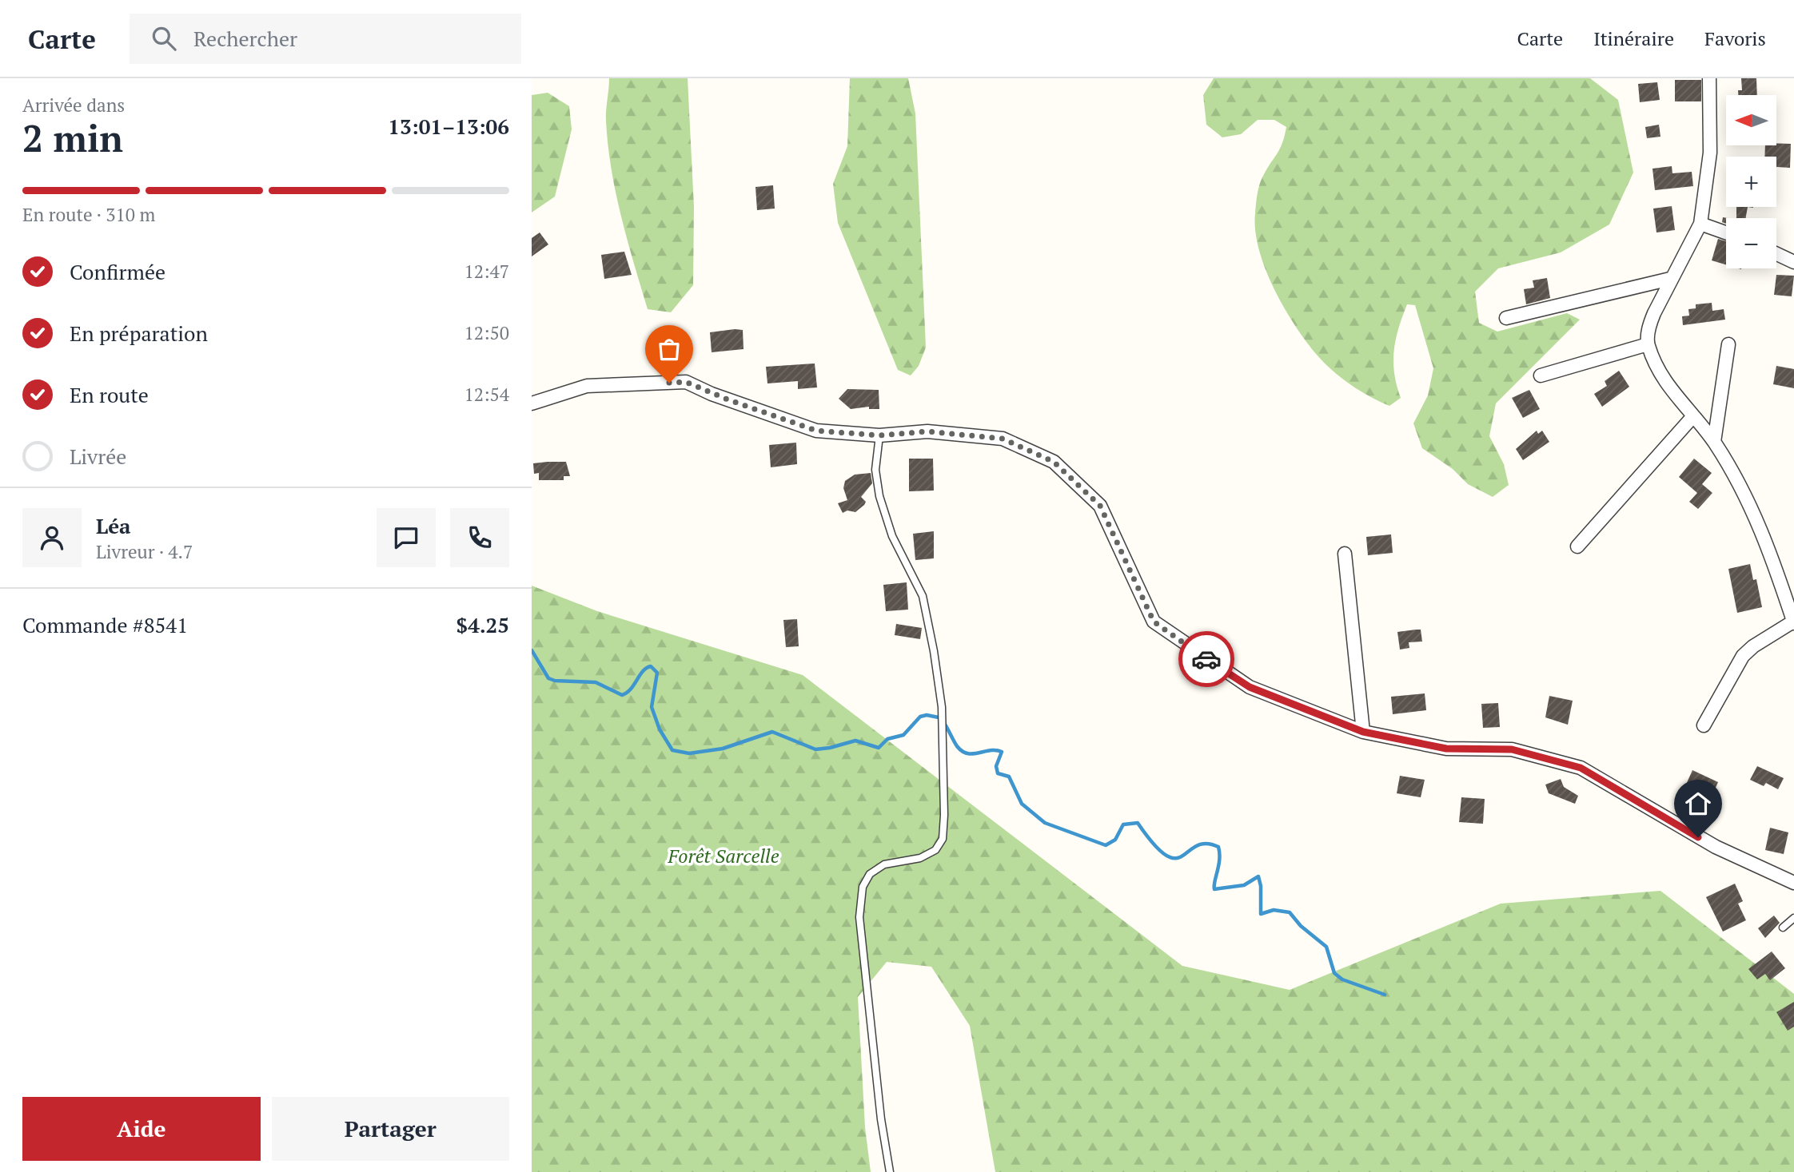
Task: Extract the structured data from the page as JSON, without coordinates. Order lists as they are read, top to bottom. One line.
{"parks":["Forêt Sarcelle"],"north":"left","page":{"header":"Carte","search":"Rechercher","nav":["Carte","Itinéraire","Favoris"],"heading":["2 min","Arrivée dans","13:01–13:06"],"panel":["Léa","Livreur · 4.7","Commande #8541","$4.25"],"map_buttons":["+","−"],"bar":"En route · 310 m","list":[["Confirmée","12:47"],["En préparation","12:50"],["En route","12:54"],"Livrée"],"buttons":["Aide","Partager"]}}
